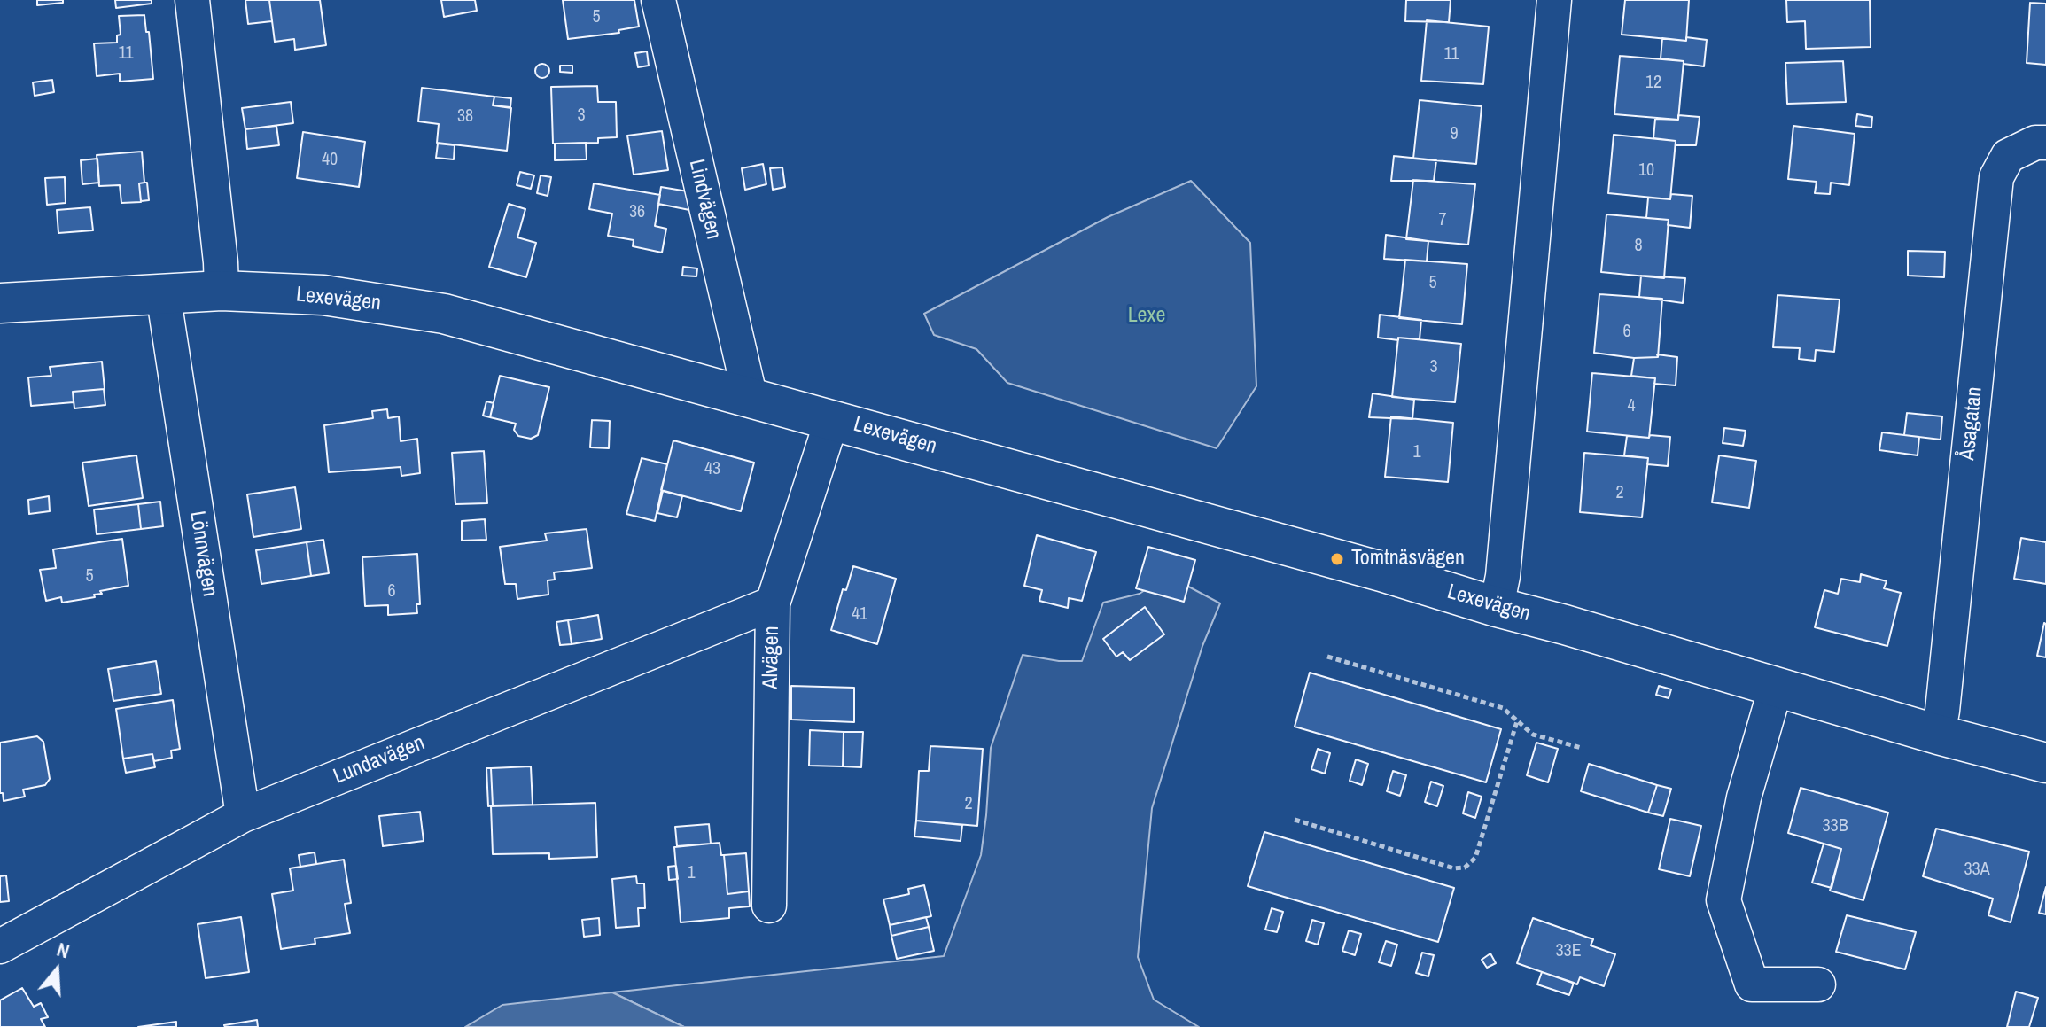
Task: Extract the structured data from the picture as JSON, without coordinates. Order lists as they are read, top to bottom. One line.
{"streets":{"street":["Lindvägen","Lexevägen","Åsagatan","Lönnvägen","Alvägen","Lundavägen"]},"crossings":[["Lindvägen","Lexevägen"],["Lexevägen","Åsagatan"],["Lexevägen","Lönnvägen"],["Lexevägen","Alvägen"],["Lönnvägen","Lundavägen"],["Alvägen","Lundavägen"]],"parks":["Lexe"],"places":["Tomtnäsvägen"],"house_numbers":["5","11","11","12","3","38","9","40","10","36","7","8","5","6","3","4","1","43","2","5","6","41","2","33B","33A","1","33E"],"north":"top"}
